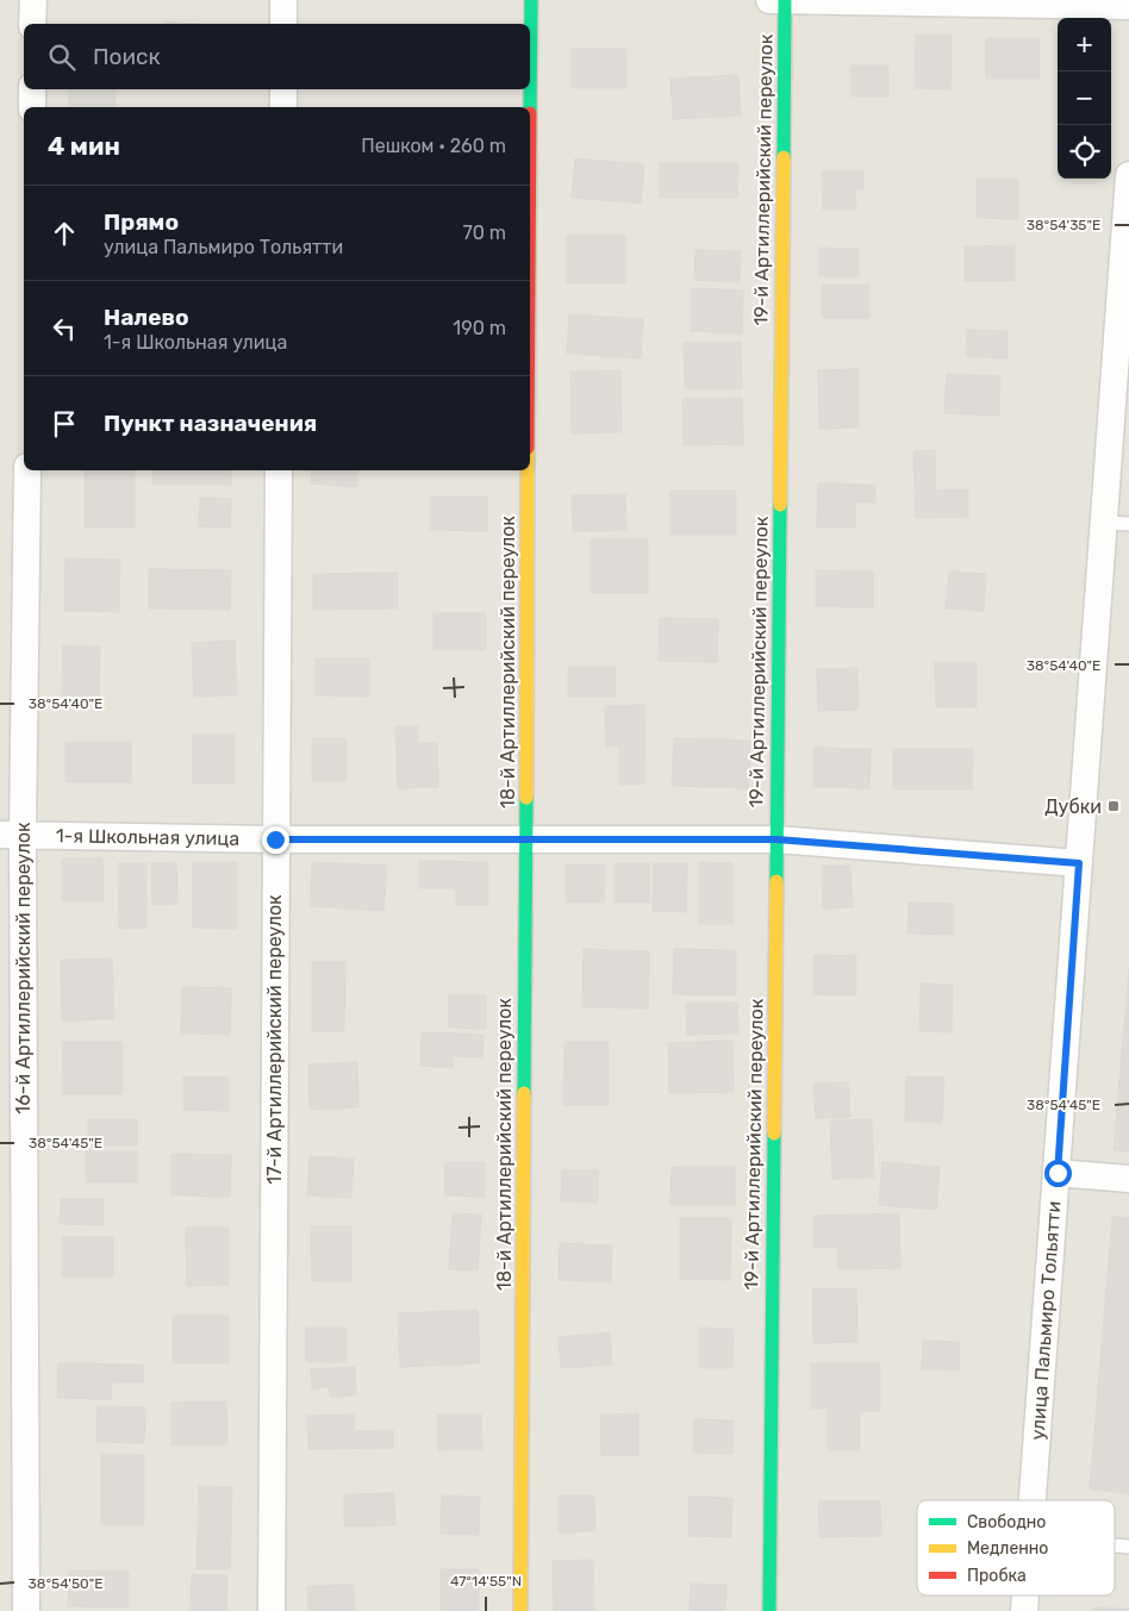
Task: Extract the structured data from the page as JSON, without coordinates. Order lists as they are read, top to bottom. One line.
{"streets":{"street":["19-й Артиллерийский переулок","18-й Артиллерийский переулок","1-я Школьная улица","16-й Артиллерийский переулок","17-й Артиллерийский переулок","улица Пальмиро Тольятти"]},"crossings":[["19-й Артиллерийский переулок","1-я Школьная улица"],["18-й Артиллерийский переулок","1-я Школьная улица"],["1-я Школьная улица","16-й Артиллерийский переулок"],["1-я Школьная улица","17-й Артиллерийский переулок"],["1-я Школьная улица","улица Пальмиро Тольятти"]],"places":{"transit":["Дубки"]},"legend":["Свободно","Медленно","Пробка"],"page":{"map_buttons":["+","−"],"search":"Поиск","heading":["4 мин","Пешком · 260 m"],"list":[["Прямо","улица Пальмиро Тольятти","70 m"],["Налево","1-я Школьная улица","190 m"],"Пункт назначения"]},"coordinates":["38°54'35\"E","38°54'40\"E","38°54'45\"E","47°14'55\"N","38°54'50\"E"]}
